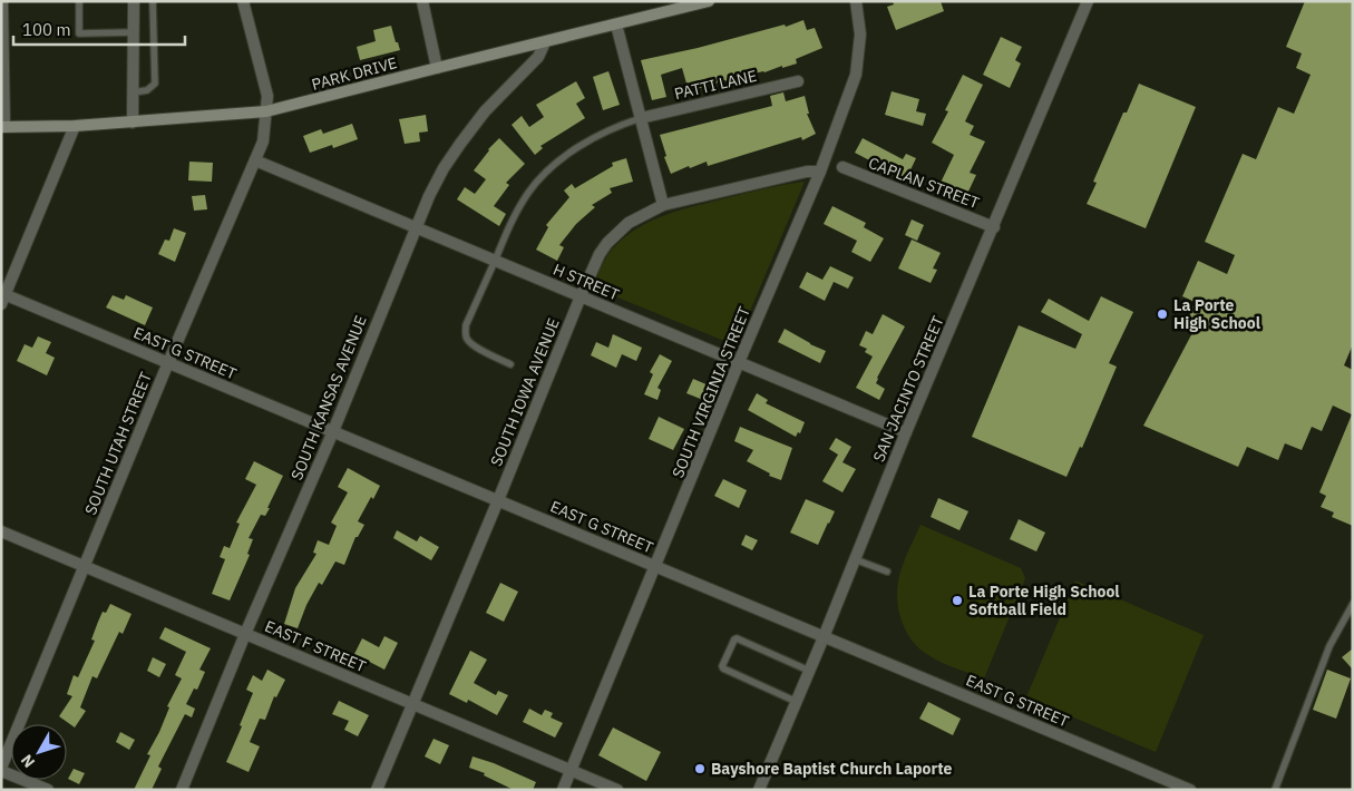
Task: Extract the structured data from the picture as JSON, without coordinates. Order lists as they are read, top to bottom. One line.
{"streets":{"street":["PARK DRIVE","PATTI LANE","CAPLAN STREET","H STREET","EAST G STREET","SAN JACINTO STREET","SOUTH IOWA AVENUE","SOUTH VIRGINIA STREET","SOUTH KANSAS AVENUE","SOUTH UTAH STREET","EAST F STREET"]},"crossings":[["PARK DRIVE","SOUTH KANSAS AVENUE"],["PARK DRIVE","SOUTH UTAH STREET"],["CAPLAN STREET","SAN JACINTO STREET"],["H STREET","SAN JACINTO STREET"],["H STREET","SOUTH IOWA AVENUE"],["H STREET","SOUTH VIRGINIA STREET"],["H STREET","SOUTH KANSAS AVENUE"],["H STREET","SOUTH UTAH STREET"],["EAST G STREET","SAN JACINTO STREET"],["EAST G STREET","SOUTH IOWA AVENUE"],["EAST G STREET","SOUTH VIRGINIA STREET"],["EAST G STREET","SOUTH KANSAS AVENUE"],["EAST G STREET","SOUTH UTAH STREET"],["SOUTH IOWA AVENUE","EAST F STREET"],["SOUTH VIRGINIA STREET","EAST F STREET"],["SOUTH KANSAS AVENUE","EAST F STREET"],["SOUTH UTAH STREET","EAST F STREET"]],"places":["La Porte High School","La Porte High School Softball Field","Bayshore Baptist Church Laporte"],"scale_bar":"100 m","north":"bottom left"}
